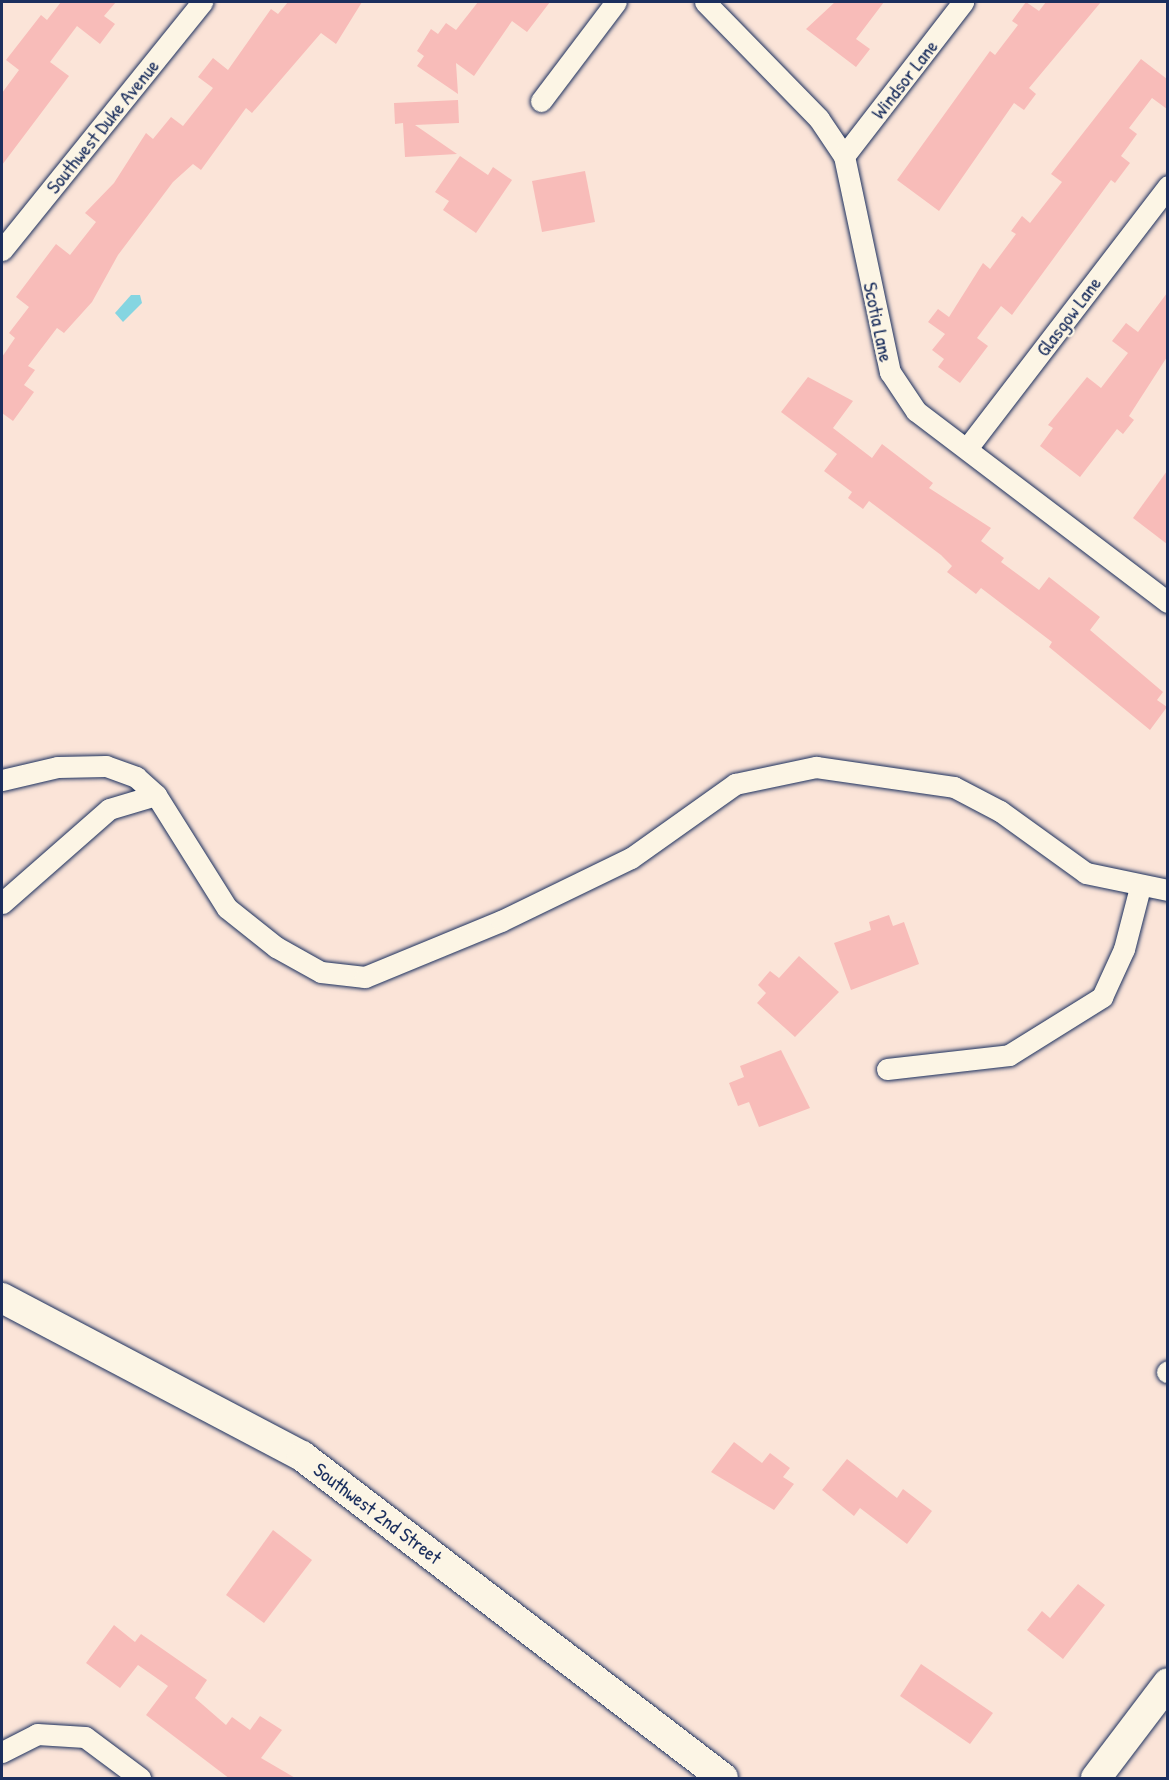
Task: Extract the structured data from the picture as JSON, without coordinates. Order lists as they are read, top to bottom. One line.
{"streets":{"main road":["Southwest 2nd Street"],"street":["Windsor Lane","Southwest Duke Avenue","Glasgow Lane","Scotia Lane"]},"crossings":[["Windsor Lane","Scotia Lane"],["Glasgow Lane","Scotia Lane"]]}
